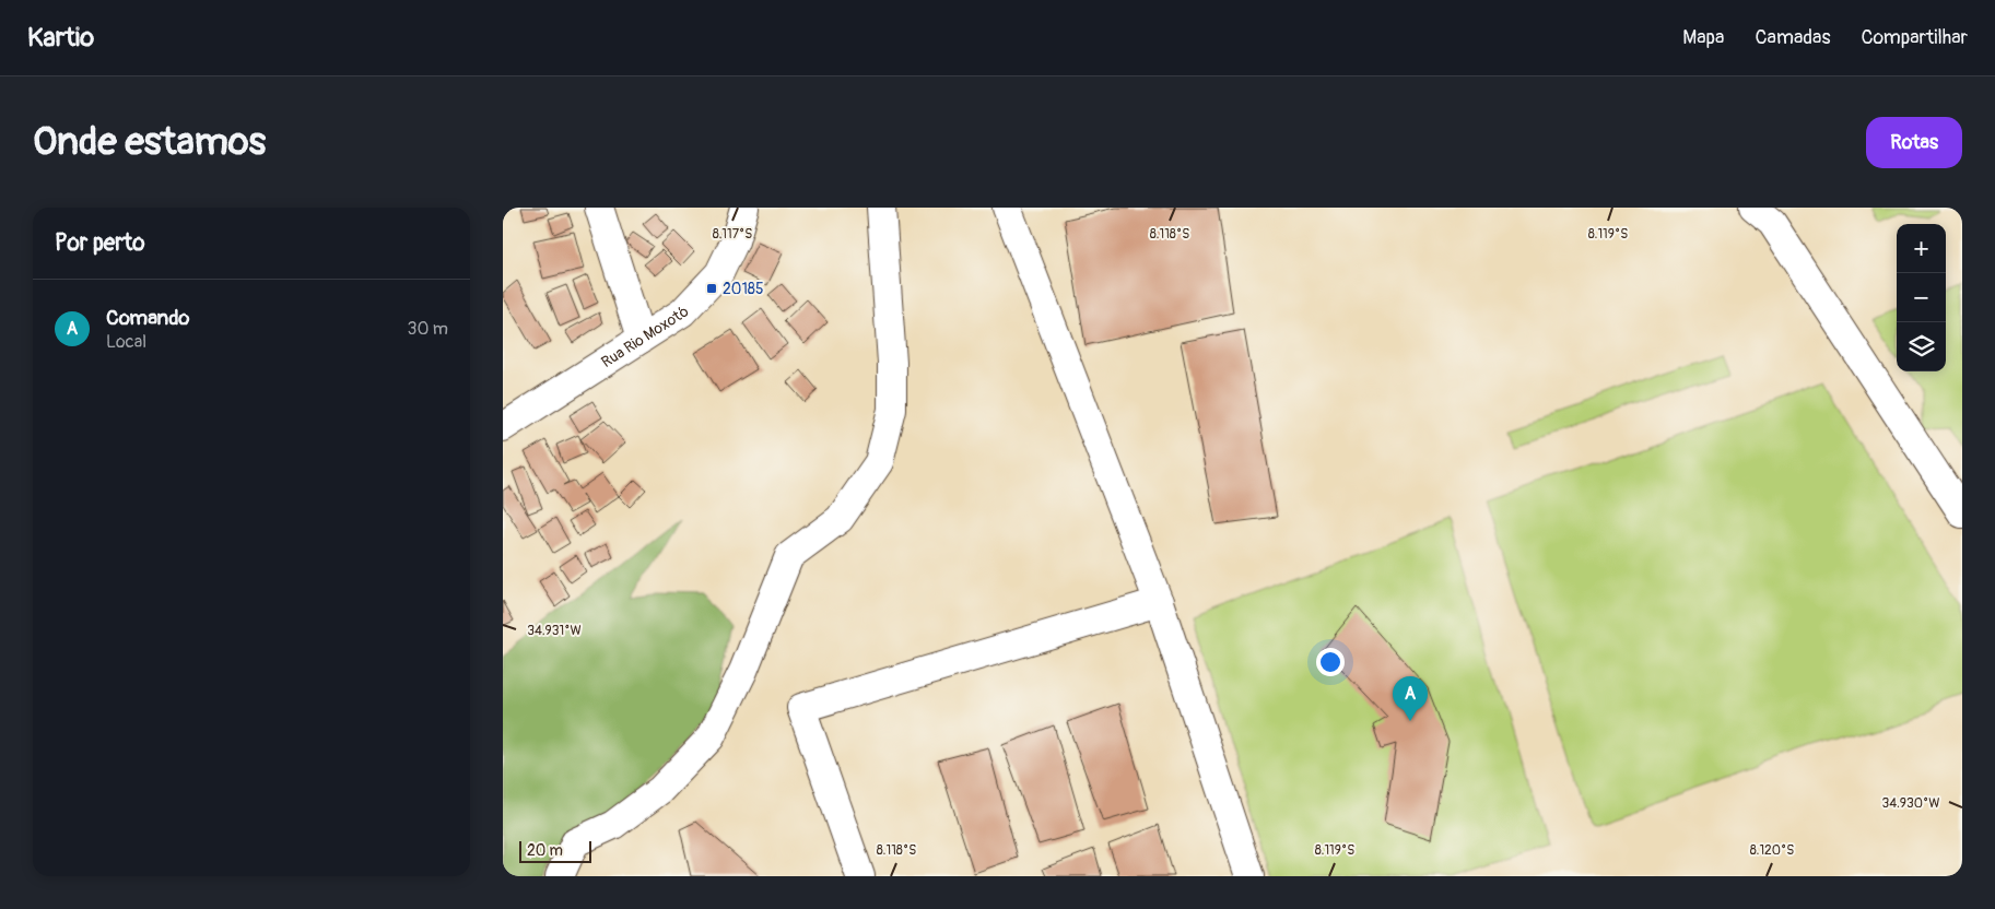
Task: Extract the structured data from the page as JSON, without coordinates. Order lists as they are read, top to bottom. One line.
{"streets":{"street":["Rua Rio Moxotó"]},"places":{"transit":["20185"]},"scale_bar":"20 m","page":{"header":"Kartio","nav":["Mapa","Camadas","Compartilhar"],"buttons":"Rotas","title":"Onde estamos","heading":"Por perto","map_buttons":["+","−"],"list":[{"mark":"A","name":"Comando","note":"Local","value":"30 m"}],"pins":"A","scale":"20 m"},"coordinates":["8.118°S","8.119°S","8.117°S","34.931°W","34.930°W","8.120°S"]}
